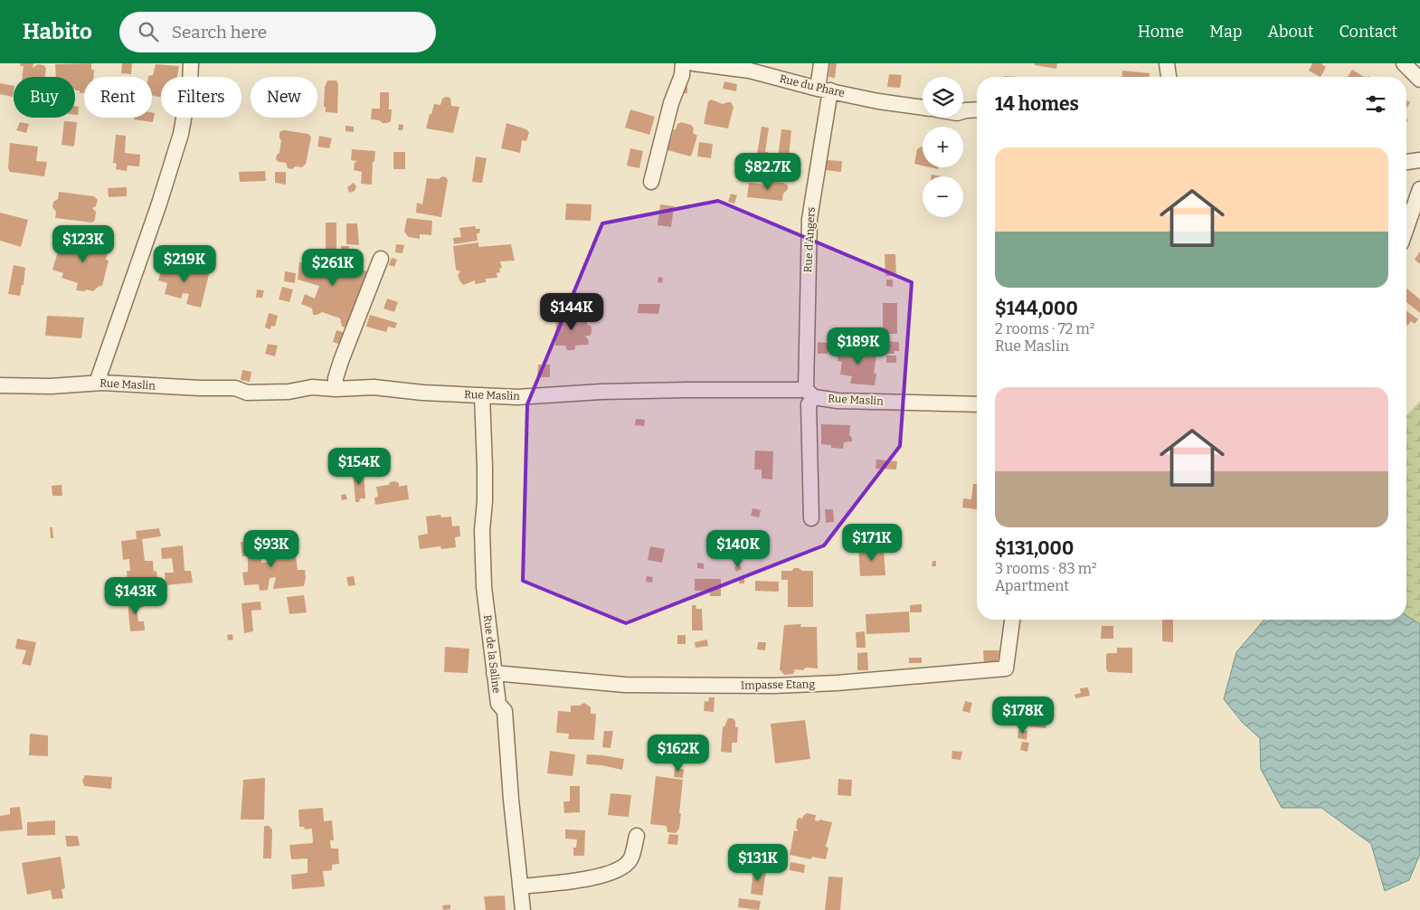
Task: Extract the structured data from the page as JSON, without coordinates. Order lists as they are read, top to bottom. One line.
{"streets":{"street":["Rue du Phare","Rue d'Angers","Rue Maslin","Rue de la Saline","Impasse Etang"]},"crossings":[["Rue du Phare","Rue d'Angers"],["Rue d'Angers","Rue Maslin"],["Rue Maslin","Rue de la Saline"],["Rue de la Saline","Impasse Etang"]],"page":{"header":"Habito","search":"Search here","nav":["Home","Map","About","Contact"],"map_buttons":["+","−"],"chip":["Buy","Rent","Filters","New"],"heading":"14 homes","list":[{"name":"$144,000","note":"2 rooms · 72 m² · Rue Maslin"},{"name":"$131,000","note":"3 rooms · 83 m² · Apartment"}],"price":["$82.7K","$123K","$219K","$261K","$144K","$189K","$154K","$171K","$93K","$140K","$143K","$178K","$162K","$131K"]}}
